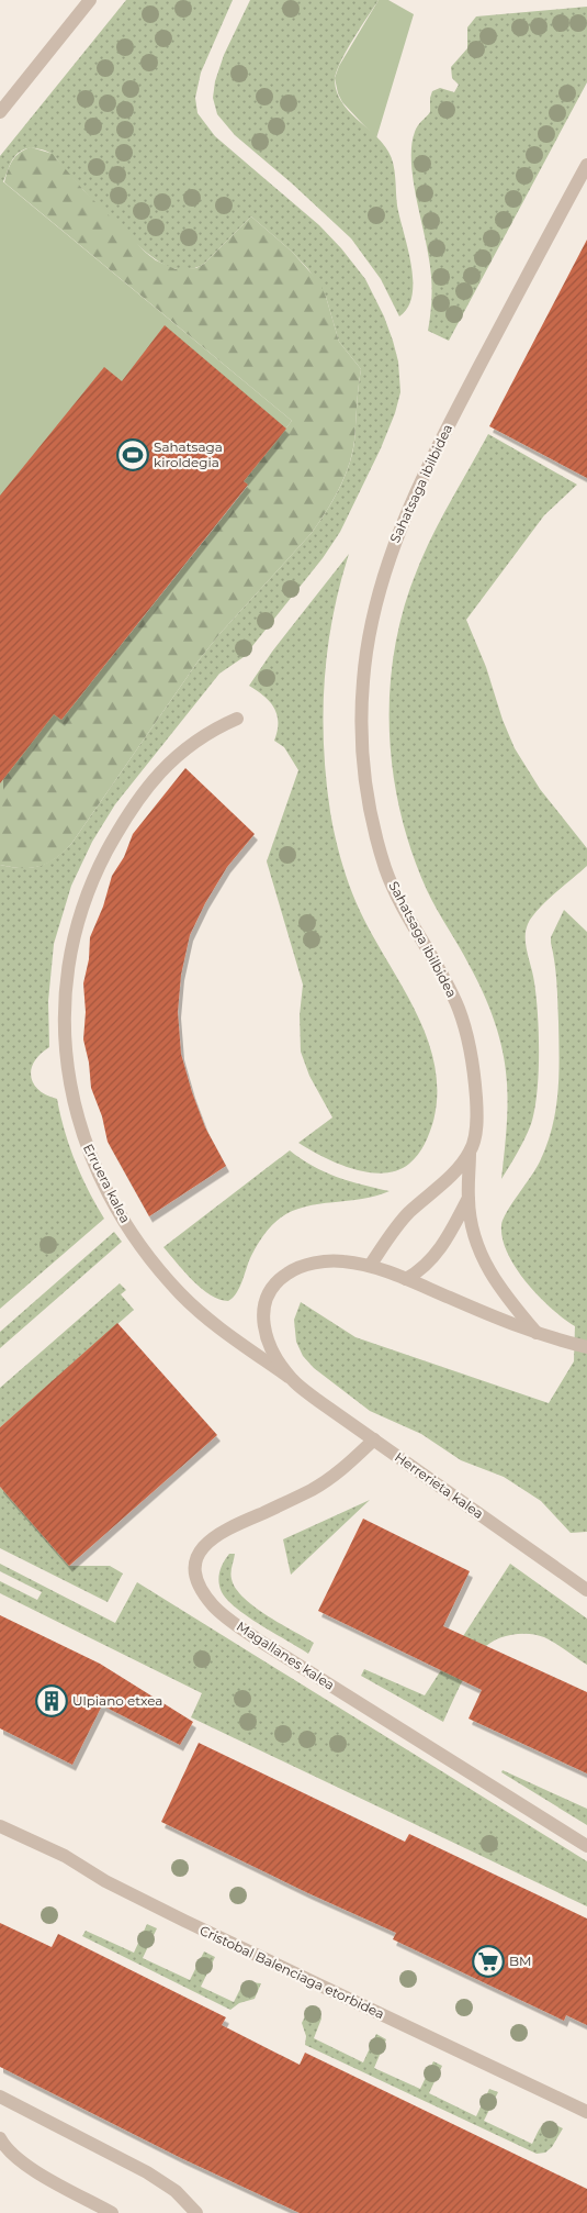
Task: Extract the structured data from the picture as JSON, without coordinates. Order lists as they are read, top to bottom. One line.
{"streets":{"street":["Sahatsaga ibilbidea","Erruera kalea","Herrerieta kalea","Magallanes kalea","Cristobal Balenciaga etorbidea"]},"crossings":[["Erruera kalea","Herrerieta kalea"],["Herrerieta kalea","Magallanes kalea"]],"places":{"sports":["Sahatsaga kiroldegia"],"building":["Ulpiano etxea"],"supermarket":["BM"]}}
